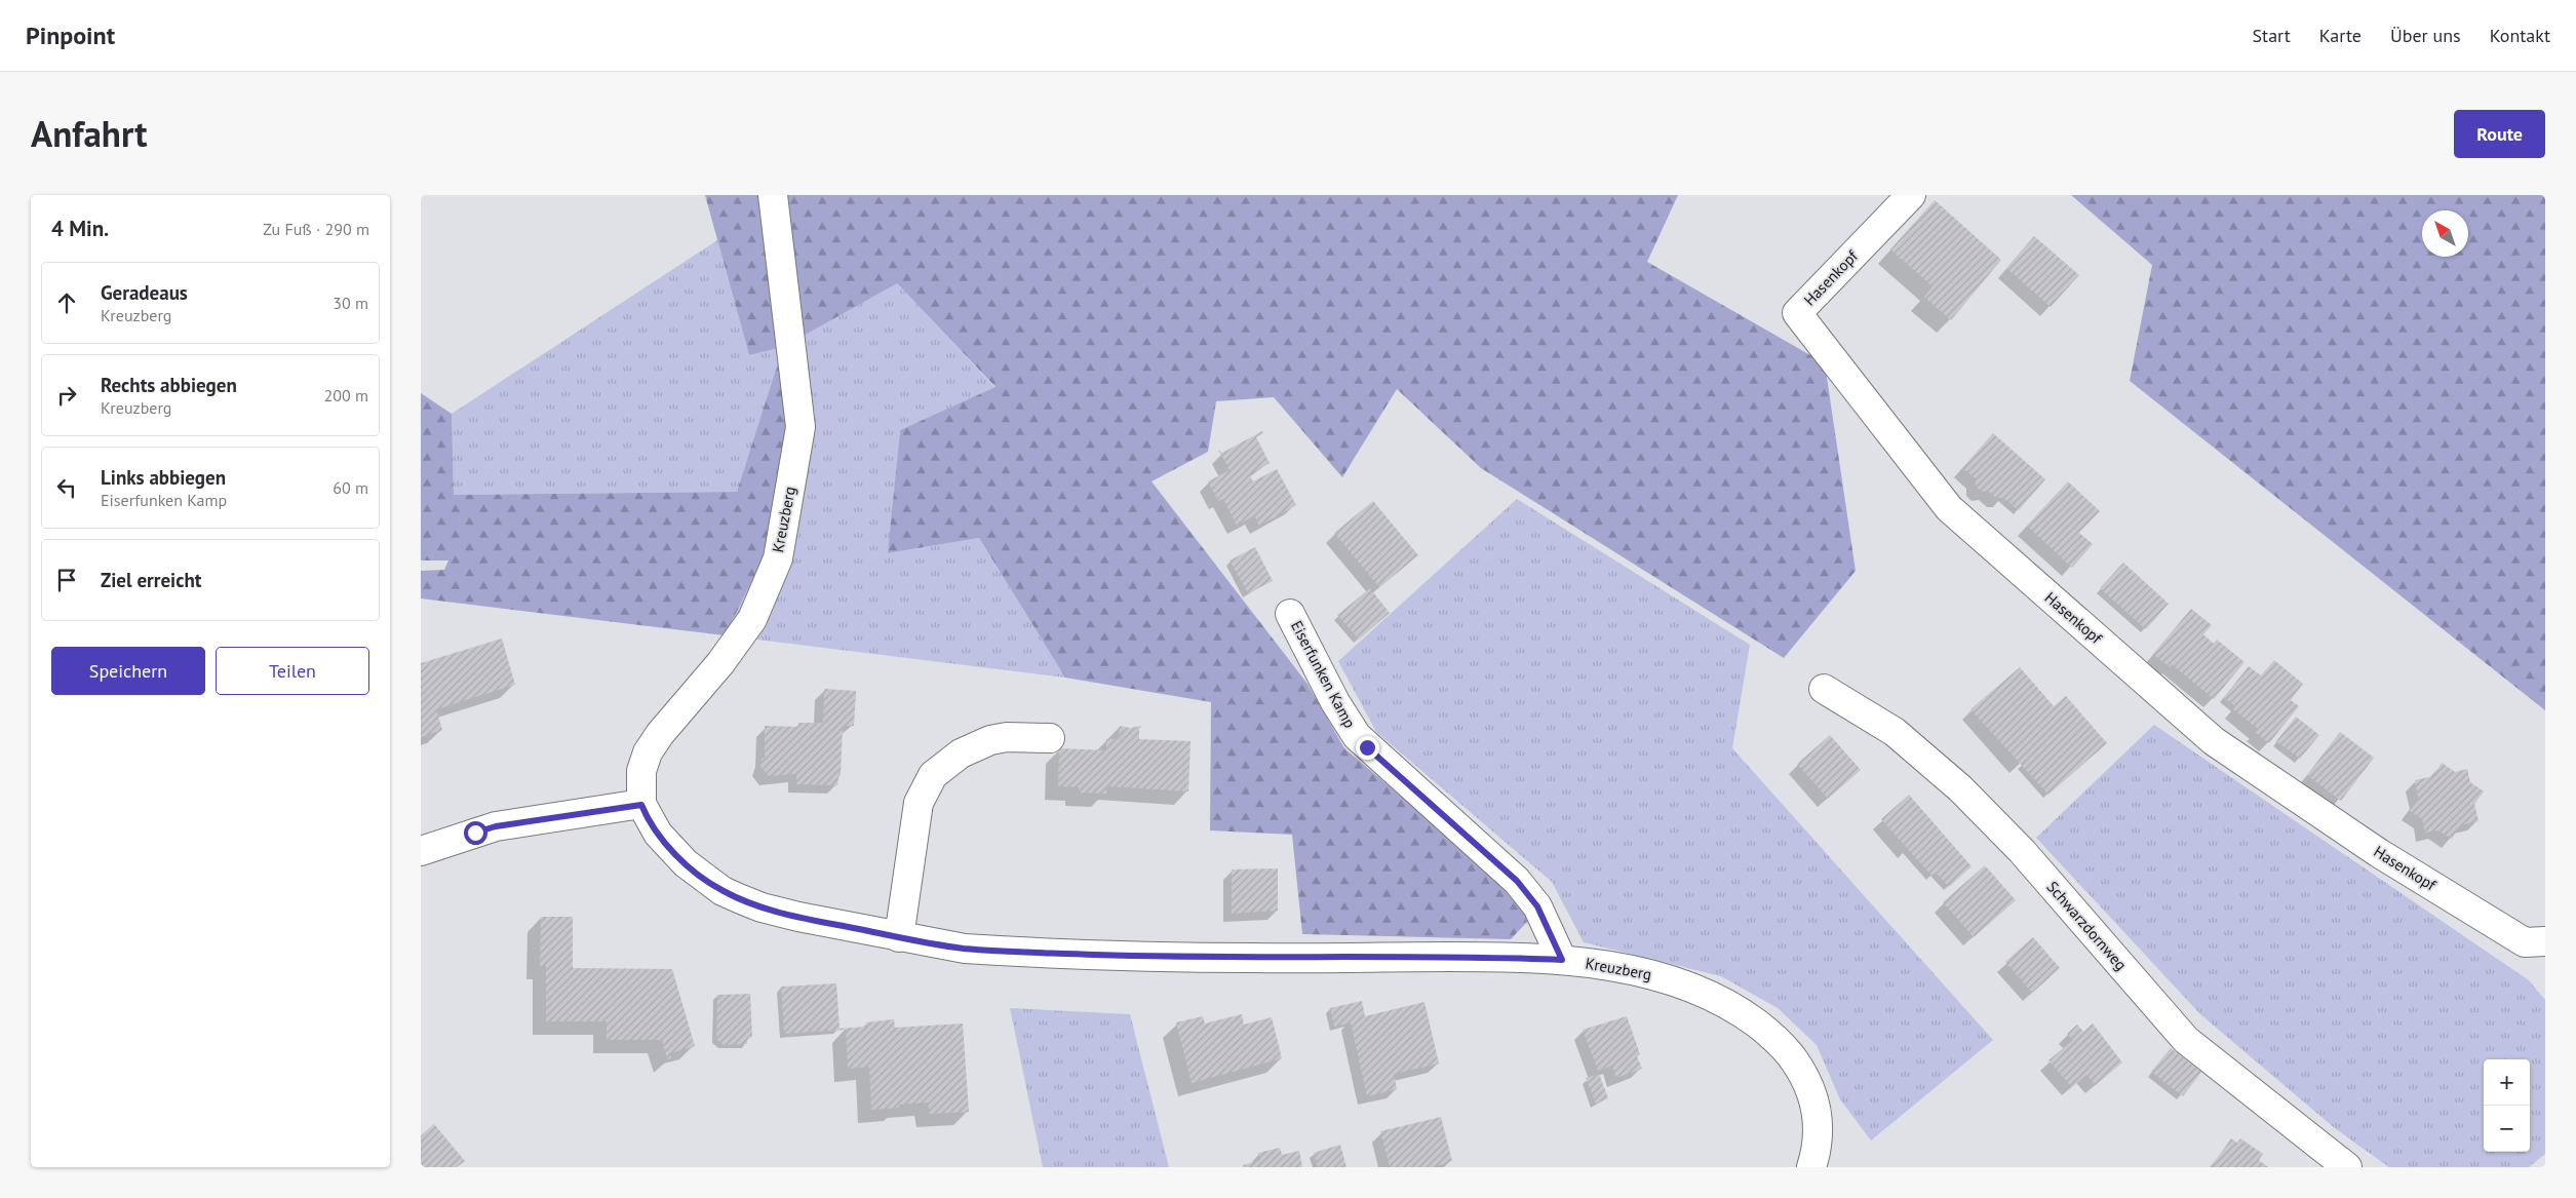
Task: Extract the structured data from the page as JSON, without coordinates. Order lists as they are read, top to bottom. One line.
{"streets":{"street":["Hasenkopf","Kreuzberg","Eiserfunken Kamp","Schwarzdornweg"]},"crossings":[["Kreuzberg","Eiserfunken Kamp"]],"north":"top left","page":{"header":"Pinpoint","nav":["Start","Karte","Über uns","Kontakt"],"title":"Anfahrt","buttons":["Route",["Speichern","Teilen"]],"heading":["4 Min.","Zu Fuß · 290 m"],"list":[["Geradeaus","Kreuzberg","30 m"],["Rechts abbiegen","Kreuzberg","200 m"],["Links abbiegen","Eiserfunken Kamp","60 m"],"Ziel erreicht"],"map_buttons":["+","−"]}}
